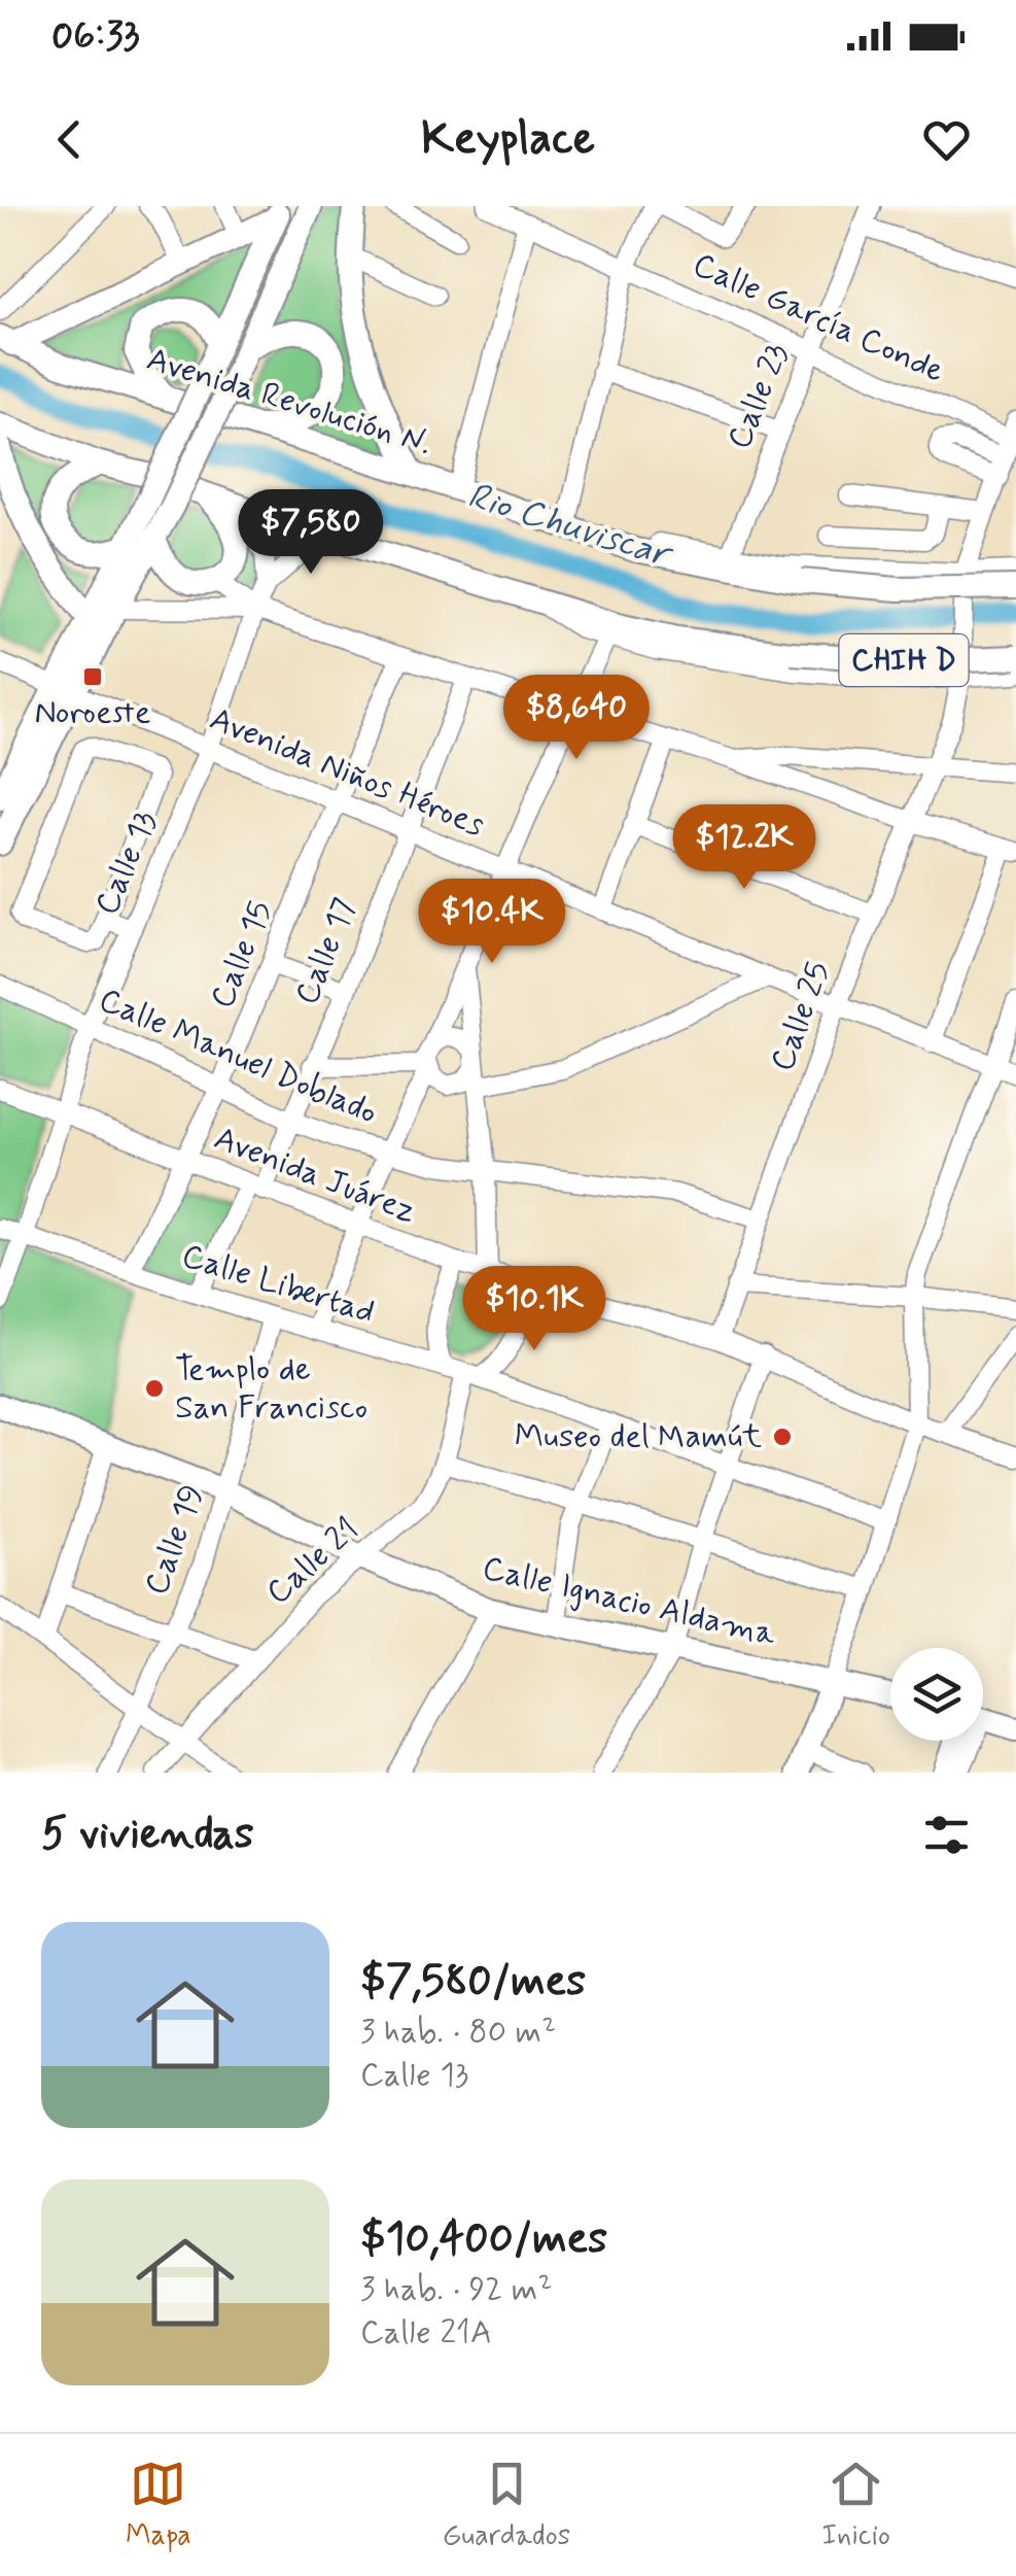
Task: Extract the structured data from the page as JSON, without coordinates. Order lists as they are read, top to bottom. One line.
{"streets":{"main road":["Avenida Revolución N.","CHIH D","Calle Ignacio Aldama"],"street":["Calle García Conde","Calle 23","Avenida Niños Héroes","Calle 13","Calle 17","Calle 15","Calle 25","Calle Manuel Doblado","Avenida Juárez","Calle Libertad","Calle 19","Calle 21"]},"crossings":[["Calle García Conde","Calle 23"],["Calle García Conde","Calle 25"],["CHIH D","Calle 13"],["Avenida Niños Héroes","Calle 13"],["Avenida Niños Héroes","Calle 17"],["Avenida Niños Héroes","Calle 15"],["Avenida Niños Héroes","Calle 25"],["Calle 13","Calle Manuel Doblado"],["Calle 13","Avenida Juárez"],["Calle 13","Calle Libertad"],["Calle 17","Calle Manuel Doblado"],["Calle 17","Avenida Juárez"],["Calle 17","Calle Libertad"],["Calle 15","Calle Manuel Doblado"],["Calle 15","Avenida Juárez"],["Calle 15","Calle Libertad"],["Calle 25","Calle Manuel Doblado"],["Calle 25","Avenida Juárez"],["Avenida Juárez","Calle 21"],["Calle Libertad","Calle 19"],["Calle Libertad","Calle 21"],["Calle 19","Calle Ignacio Aldama"],["Calle 21","Calle Ignacio Aldama"]],"water":["Rio Chuviscar"],"places":{"transit":["Noroeste"],"other":["Templo de San Francisco","Museo del Mamút"]},"page":{"status":"06:33","header":"Keyplace","price":["$7,580","$8,640","$12.2K","$10.4K","$10.1K"],"heading":"5 viviendas","list":[{"name":"$7,580/mes","note":"3 hab. · 80 m² · Calle 13"},{"name":"$10,400/mes","note":"3 hab. · 92 m² · Calle 21A"}],"tabs":["Mapa","Guardados","Inicio"]}}
